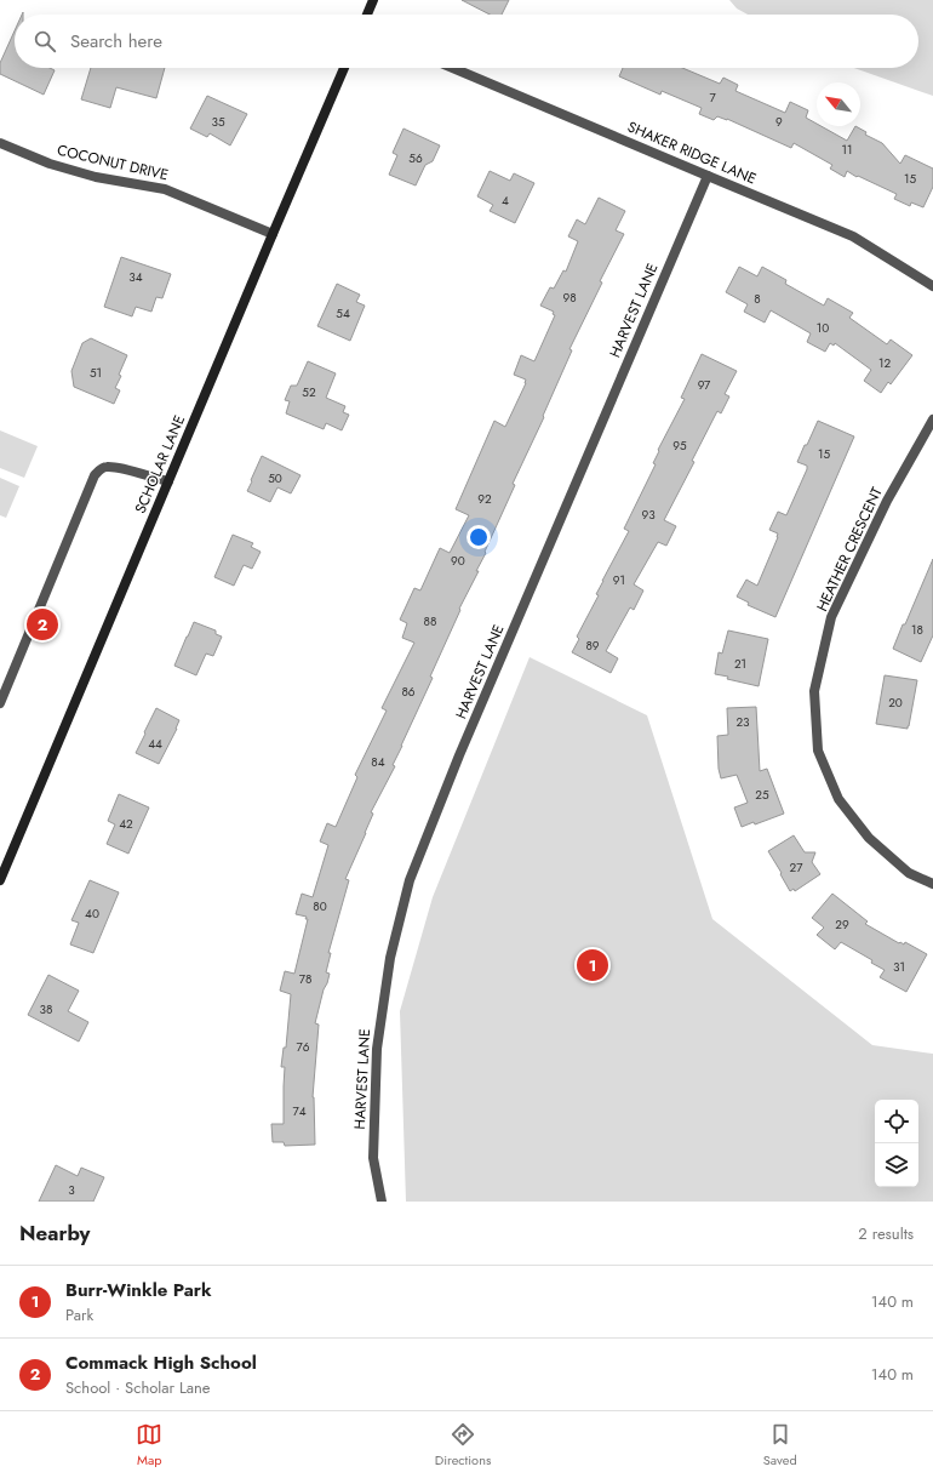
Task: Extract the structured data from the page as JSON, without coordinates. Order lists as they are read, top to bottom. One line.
{"streets":{"street":["SHAKER RIDGE LANE","COCONUT DRIVE","HARVEST LANE","SCHOLAR LANE","HEATHER CRESCENT"]},"crossings":[["SHAKER RIDGE LANE","HARVEST LANE"],["COCONUT DRIVE","SCHOLAR LANE"]],"house_numbers":["7","35","9","11","56","15","4","34","98","8","54","10","12","51","97","52","95","15","50","92","93","90","91","88","18","89","21","86","20","23","44","84","25","42","27","80","40","29","31","78","38","76","74","3"],"north":"top left","page":{"search":"Search here","pins":["2","1"],"heading":["Nearby","2 results"],"list":[{"mark":"1","name":"Burr-Winkle Park","note":"Park","value":"140 m"},{"mark":"2","name":"Commack High School","note":"School · Scholar Lane","value":"140 m"}],"nav":["Map","Directions","Saved"]}}
